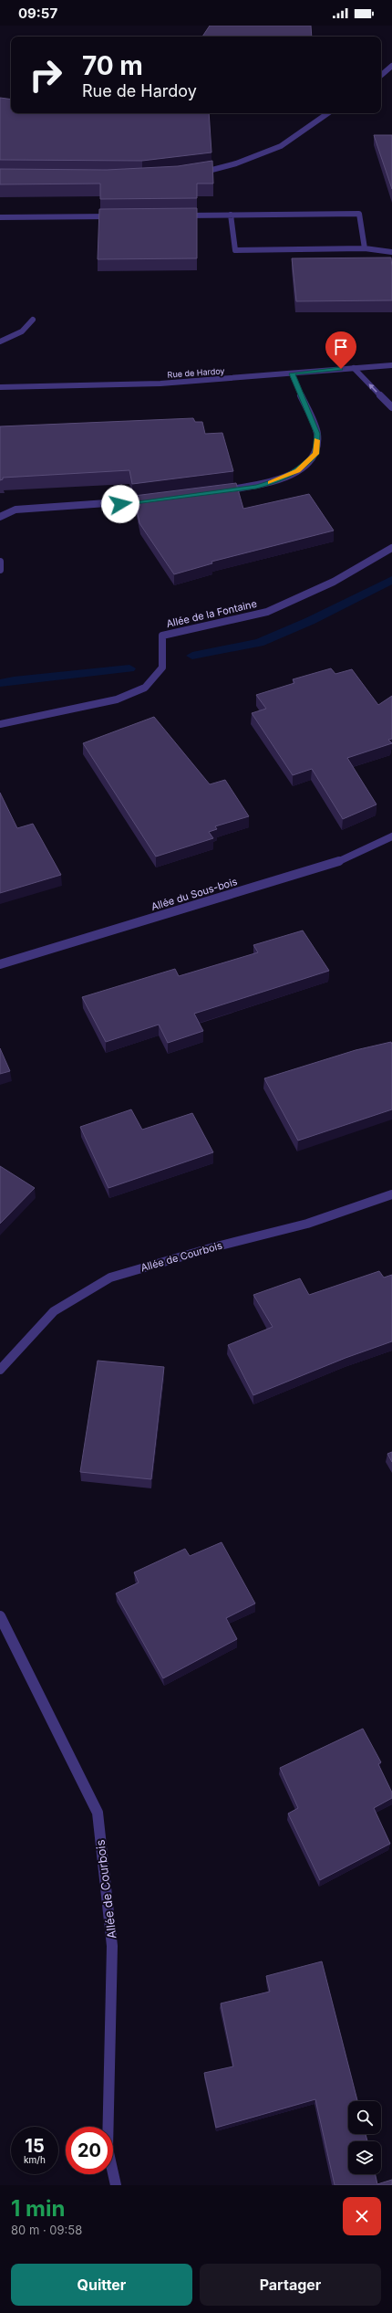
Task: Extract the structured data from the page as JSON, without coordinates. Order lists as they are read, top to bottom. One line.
{"streets":{"street":["Rue de Hardoy","Allée de la Fontaine","Allée du Sous-bois","Allée de Courbois"]},"page":{"status":"09:57","turn":["70 m","Rue de Hardoy"],"speed":"15 km/h","limit":"20","heading":["1 min","80 m · 09:58"],"buttons":["Quitter","Partager"]}}
